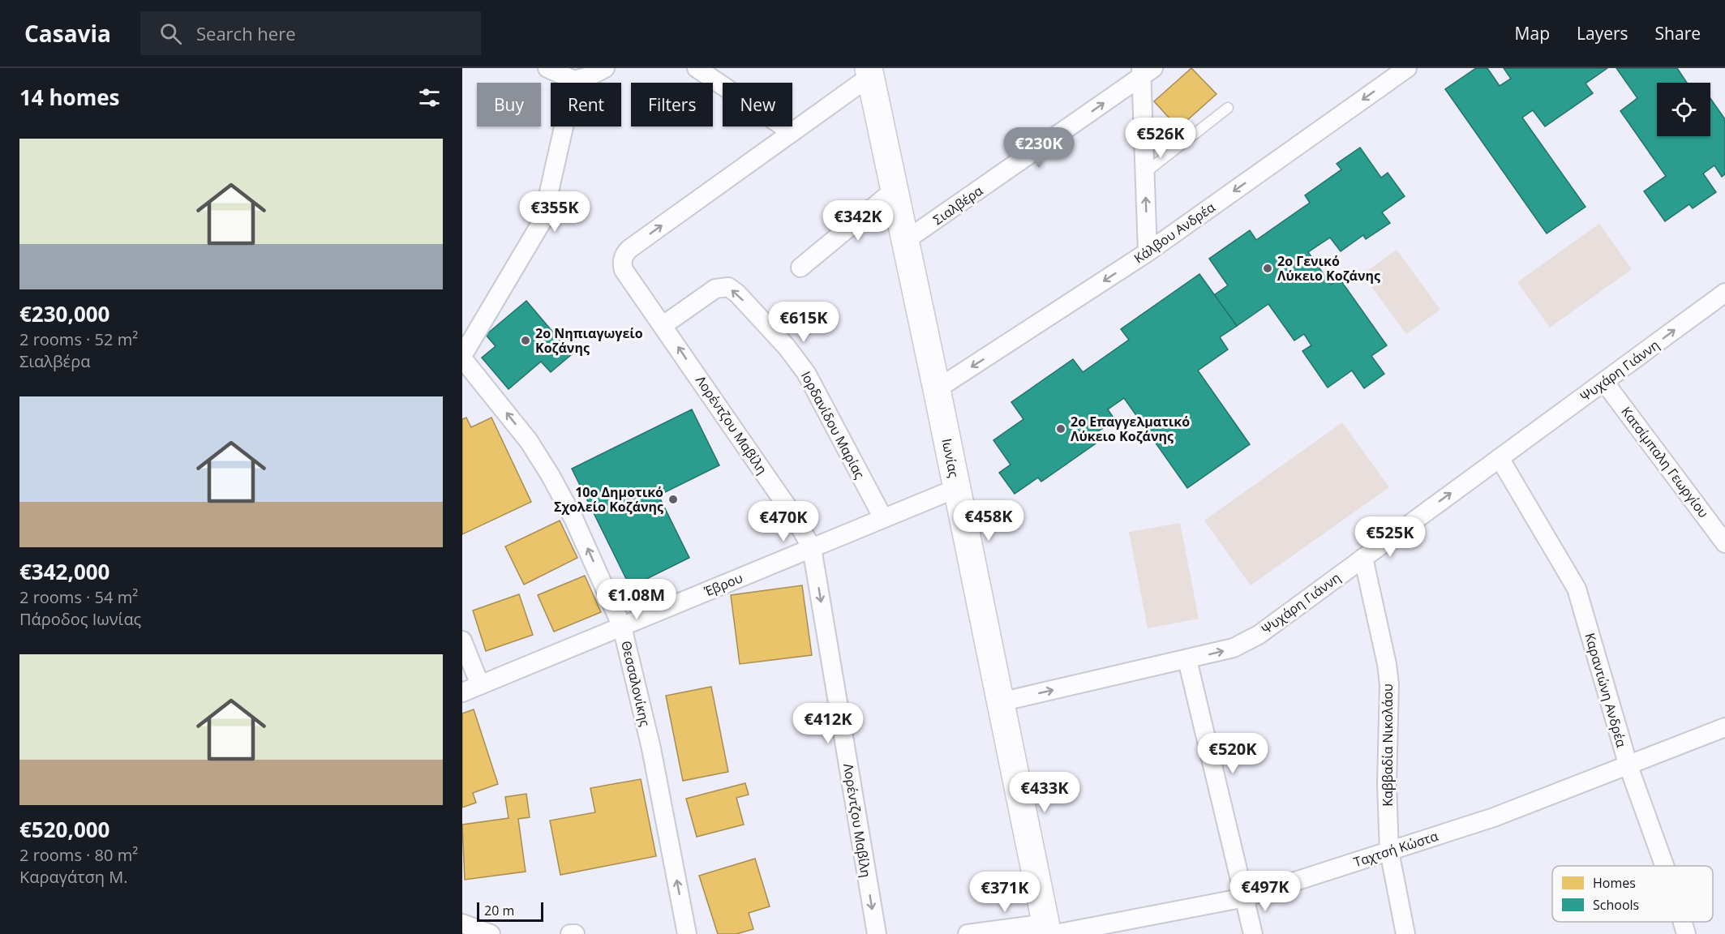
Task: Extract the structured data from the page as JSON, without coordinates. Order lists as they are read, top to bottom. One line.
{"streets":{"main road":["Ιωνίας"],"street":["Σιαλβέρα","Κάλβου Ανδρέα","Ψυχάρη Γιάννη","Λορέντζου Μαβίλη","Ιορδανίδου Μαρίας","Κατσίμπαλη Γεωργίου","Έβρου","Θεσσαλονίκης","Καραντώνη Ανδρέα","Καββαδία Νικολάου","Ταχτσή Κώστα"]},"crossings":[["Σιαλβέρα","Ιωνίας"],["Κάλβου Ανδρέα","Ιωνίας"],["Ψυχάρη Γιάννη","Ιωνίας"],["Ψυχάρη Γιάννη","Κατσίμπαλη Γεωργίου"],["Ψυχάρη Γιάννη","Καραντώνη Ανδρέα"],["Ψυχάρη Γιάννη","Καββαδία Νικολάου"],["Λορέντζου Μαβίλη","Ιορδανίδου Μαρίας"],["Λορέντζου Μαβίλη","Ιωνίας"],["Λορέντζου Μαβίλη","Έβρου"],["Ιορδανίδου Μαρίας","Έβρου"],["Ιωνίας","Έβρου"],["Ιωνίας","Ταχτσή Κώστα"],["Έβρου","Θεσσαλονίκης"],["Καραντώνη Ανδρέα","Ταχτσή Κώστα"],["Καββαδία Νικολάου","Ταχτσή Κώστα"]],"one_way":["Σιαλβέρα","Κάλβου Ανδρέα","Ψυχάρη Γιάννη","Ιορδανίδου Μαρίας","Θεσσαλονίκης"],"places":["2ο Γενικό Λύκειο Κοζάνης","2ο Νηπιαγωγείο Κοζάνης","2ο Επαγγελματικό Λύκειο Κοζάνης","10ο Δημοτικό Σχολείο Κοζάνης"],"legend":["Homes","Schools"],"scale_bar":"20 m","page":{"header":"Casavia","search":"Search here","nav":["Map","Layers","Share"],"heading":"14 homes","chip":["Buy","Rent","Filters","New"],"price":["€526K","€230K","€355K","€342K","€615K","€458K","€470K","€525K","€1.08M","€412K","€520K","€433K","€497K","€371K"],"list":[{"name":"€230,000","note":"2 rooms · 52 m² · Σιαλβέρα"},{"name":"€342,000","note":"2 rooms · 54 m² · Πάροδος Ιωνίας"},{"name":"€520,000","note":"2 rooms · 80 m² · Καραγάτση Μ."}],"scale":"20 m"}}
